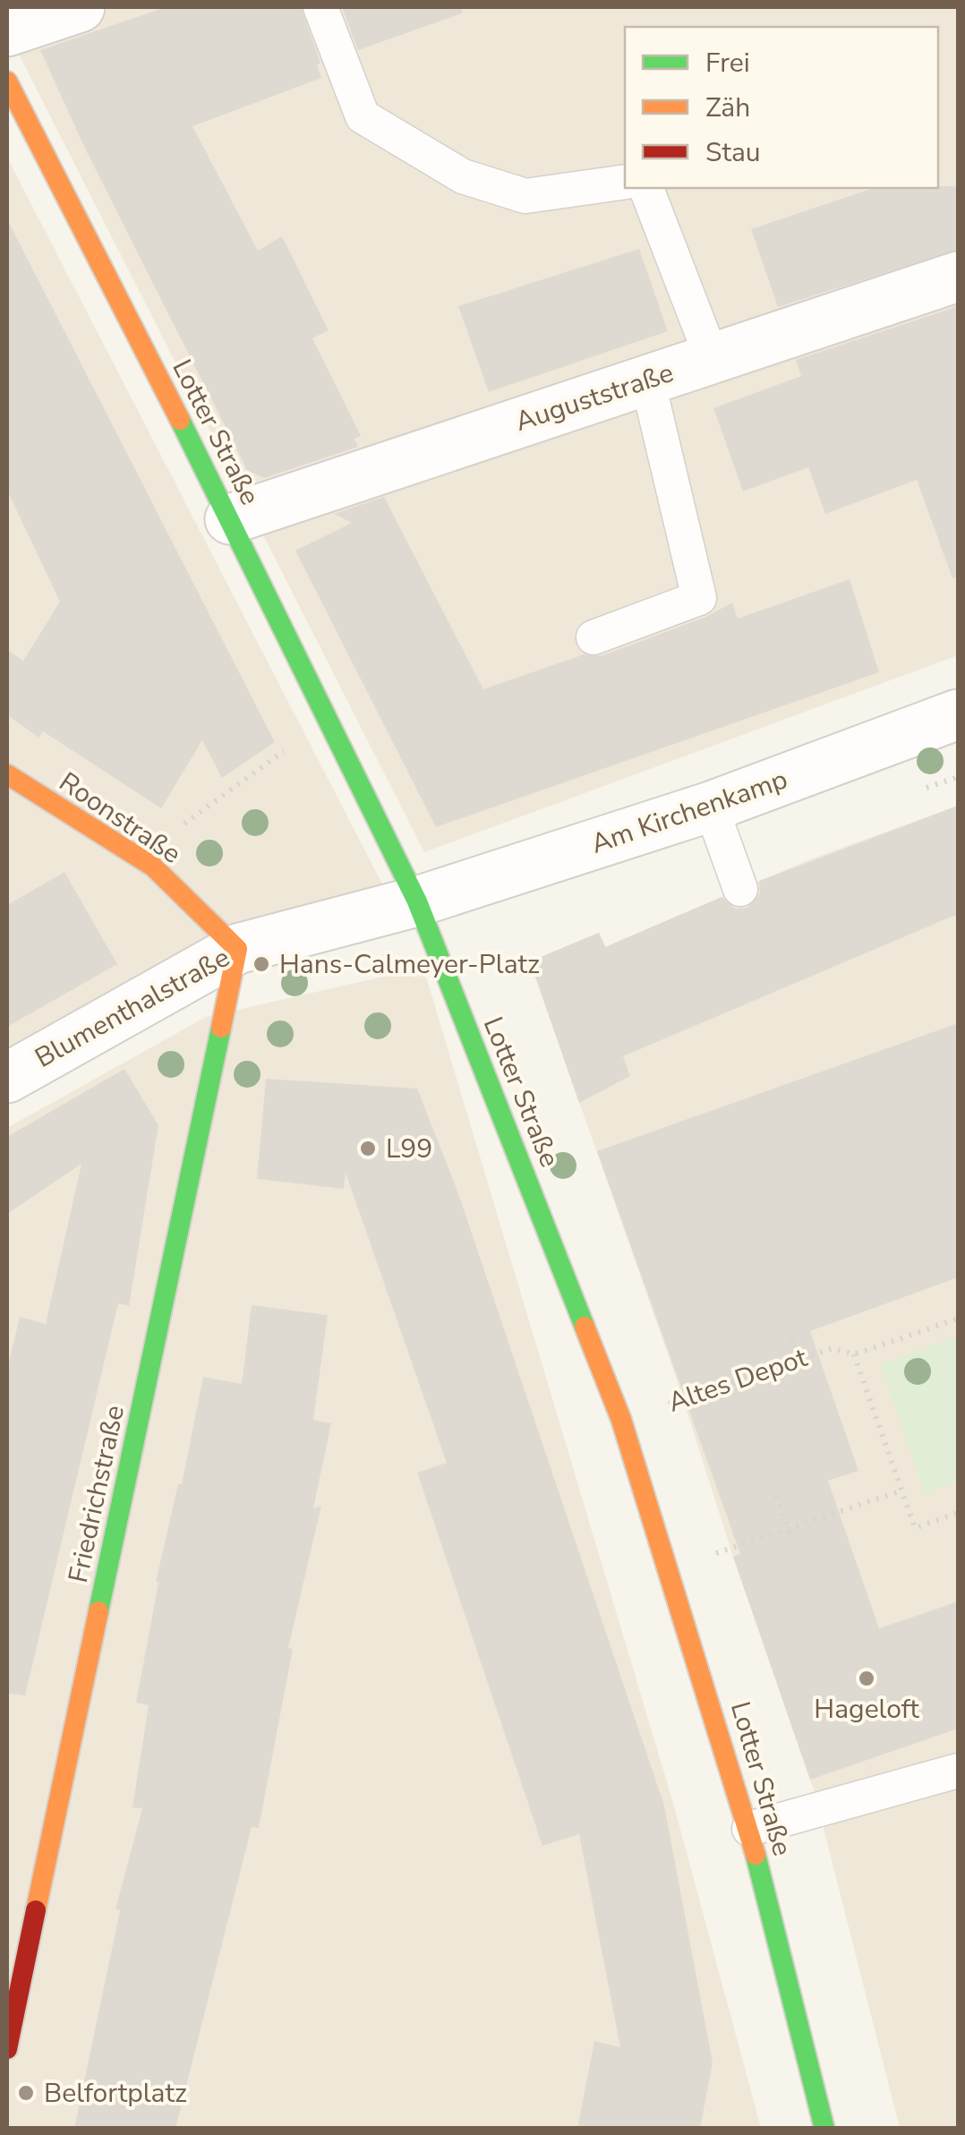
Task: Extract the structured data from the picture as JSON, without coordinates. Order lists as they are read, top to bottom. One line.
{"streets":{"street":["Auguststraße","Lotter Straße","Am Kirchenkamp","Roonstraße","Blumenthalstraße","Friedrichstraße"],"path":["Altes Depot"]},"crossings":[["Auguststraße","Lotter Straße"],["Lotter Straße","Am Kirchenkamp"],["Lotter Straße","Blumenthalstraße"],["Lotter Straße","Altes Depot"],["Am Kirchenkamp","Blumenthalstraße"],["Roonstraße","Blumenthalstraße"],["Roonstraße","Friedrichstraße"],["Blumenthalstraße","Friedrichstraße"]],"places":["Hans-Calmeyer-Platz","L99","Hageloft","Belfortplatz"],"legend":["Frei","Zäh","Stau"]}
